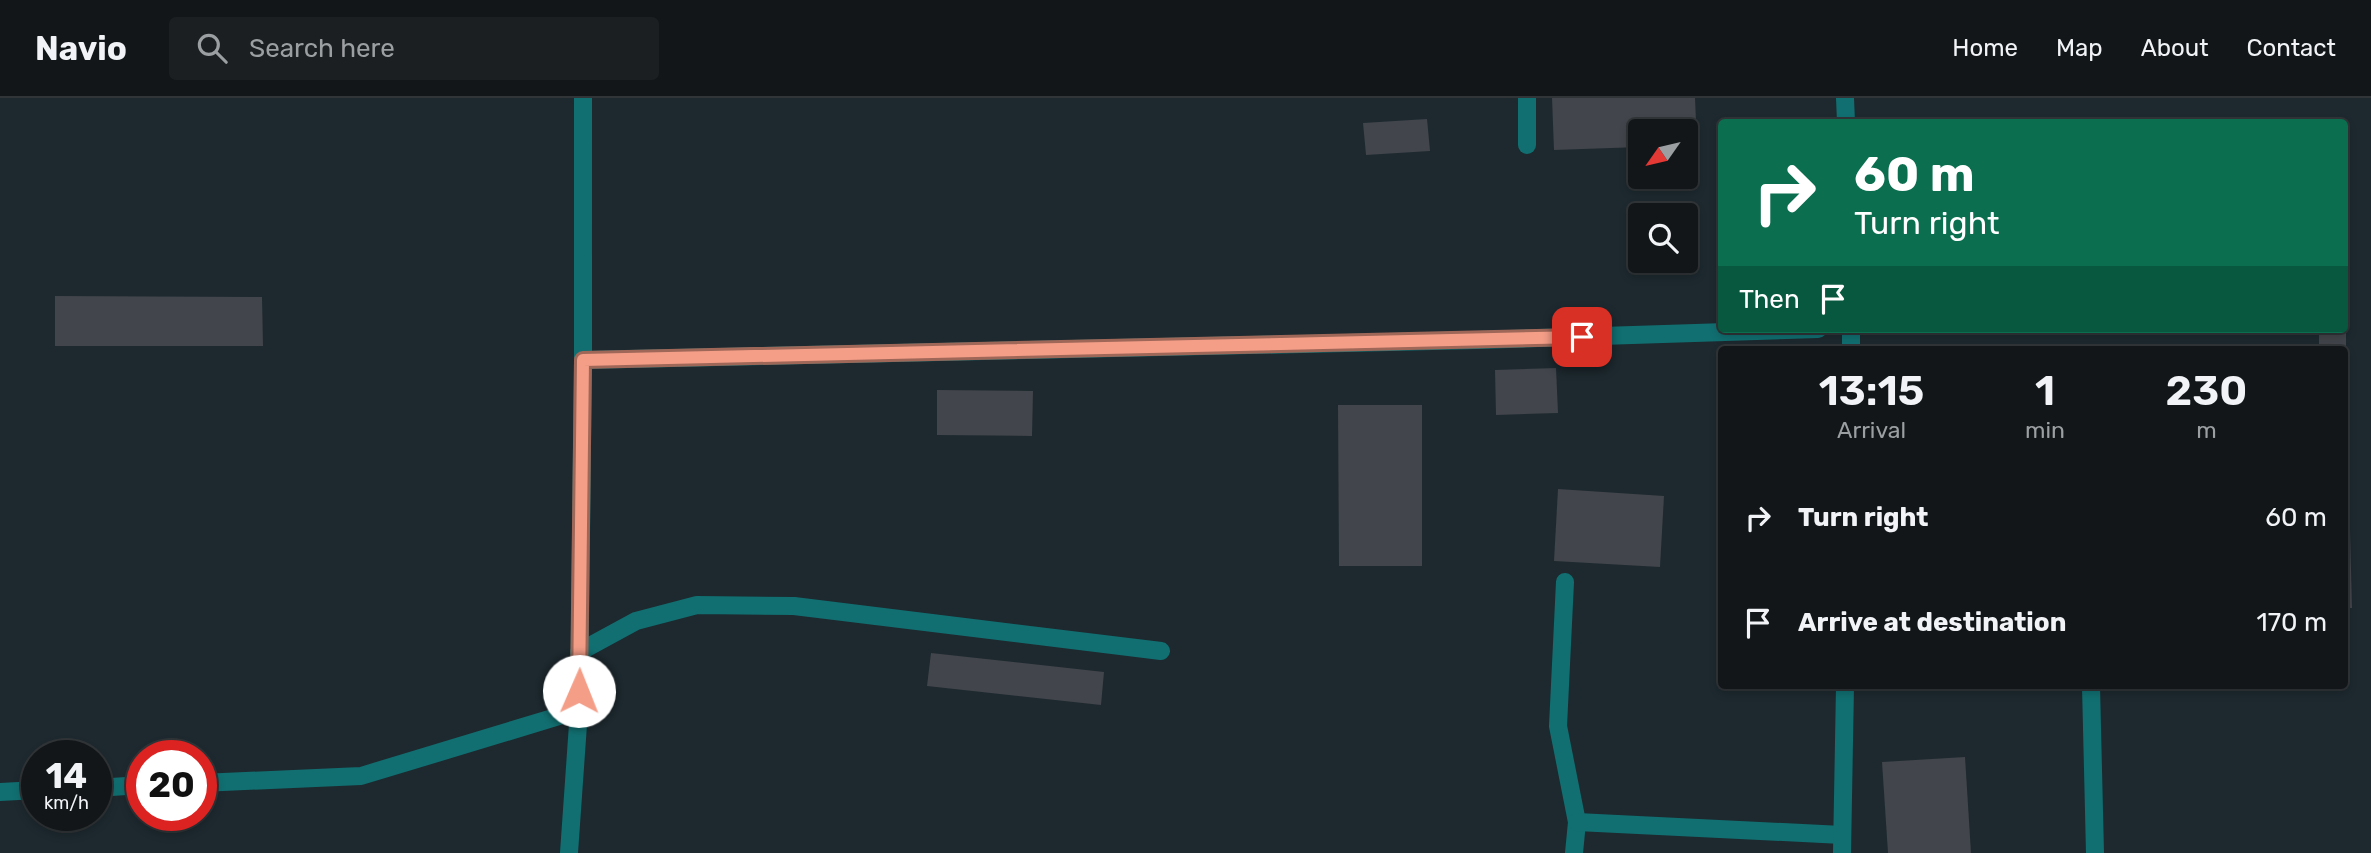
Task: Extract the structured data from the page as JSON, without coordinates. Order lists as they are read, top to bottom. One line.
{"north":"bottom left","page":{"header":"Navio","search":"Search here","nav":["Home","Map","About","Contact"],"turn":["60 m","Turn right"],"then":"Then","eta":["13:15","Arrival","1","min","230","m"],"list":[{"name":"Turn right","value":"60 m"},{"name":"Arrive at destination","value":"170 m"}],"speed":"14 km/h","limit":"20"}}
